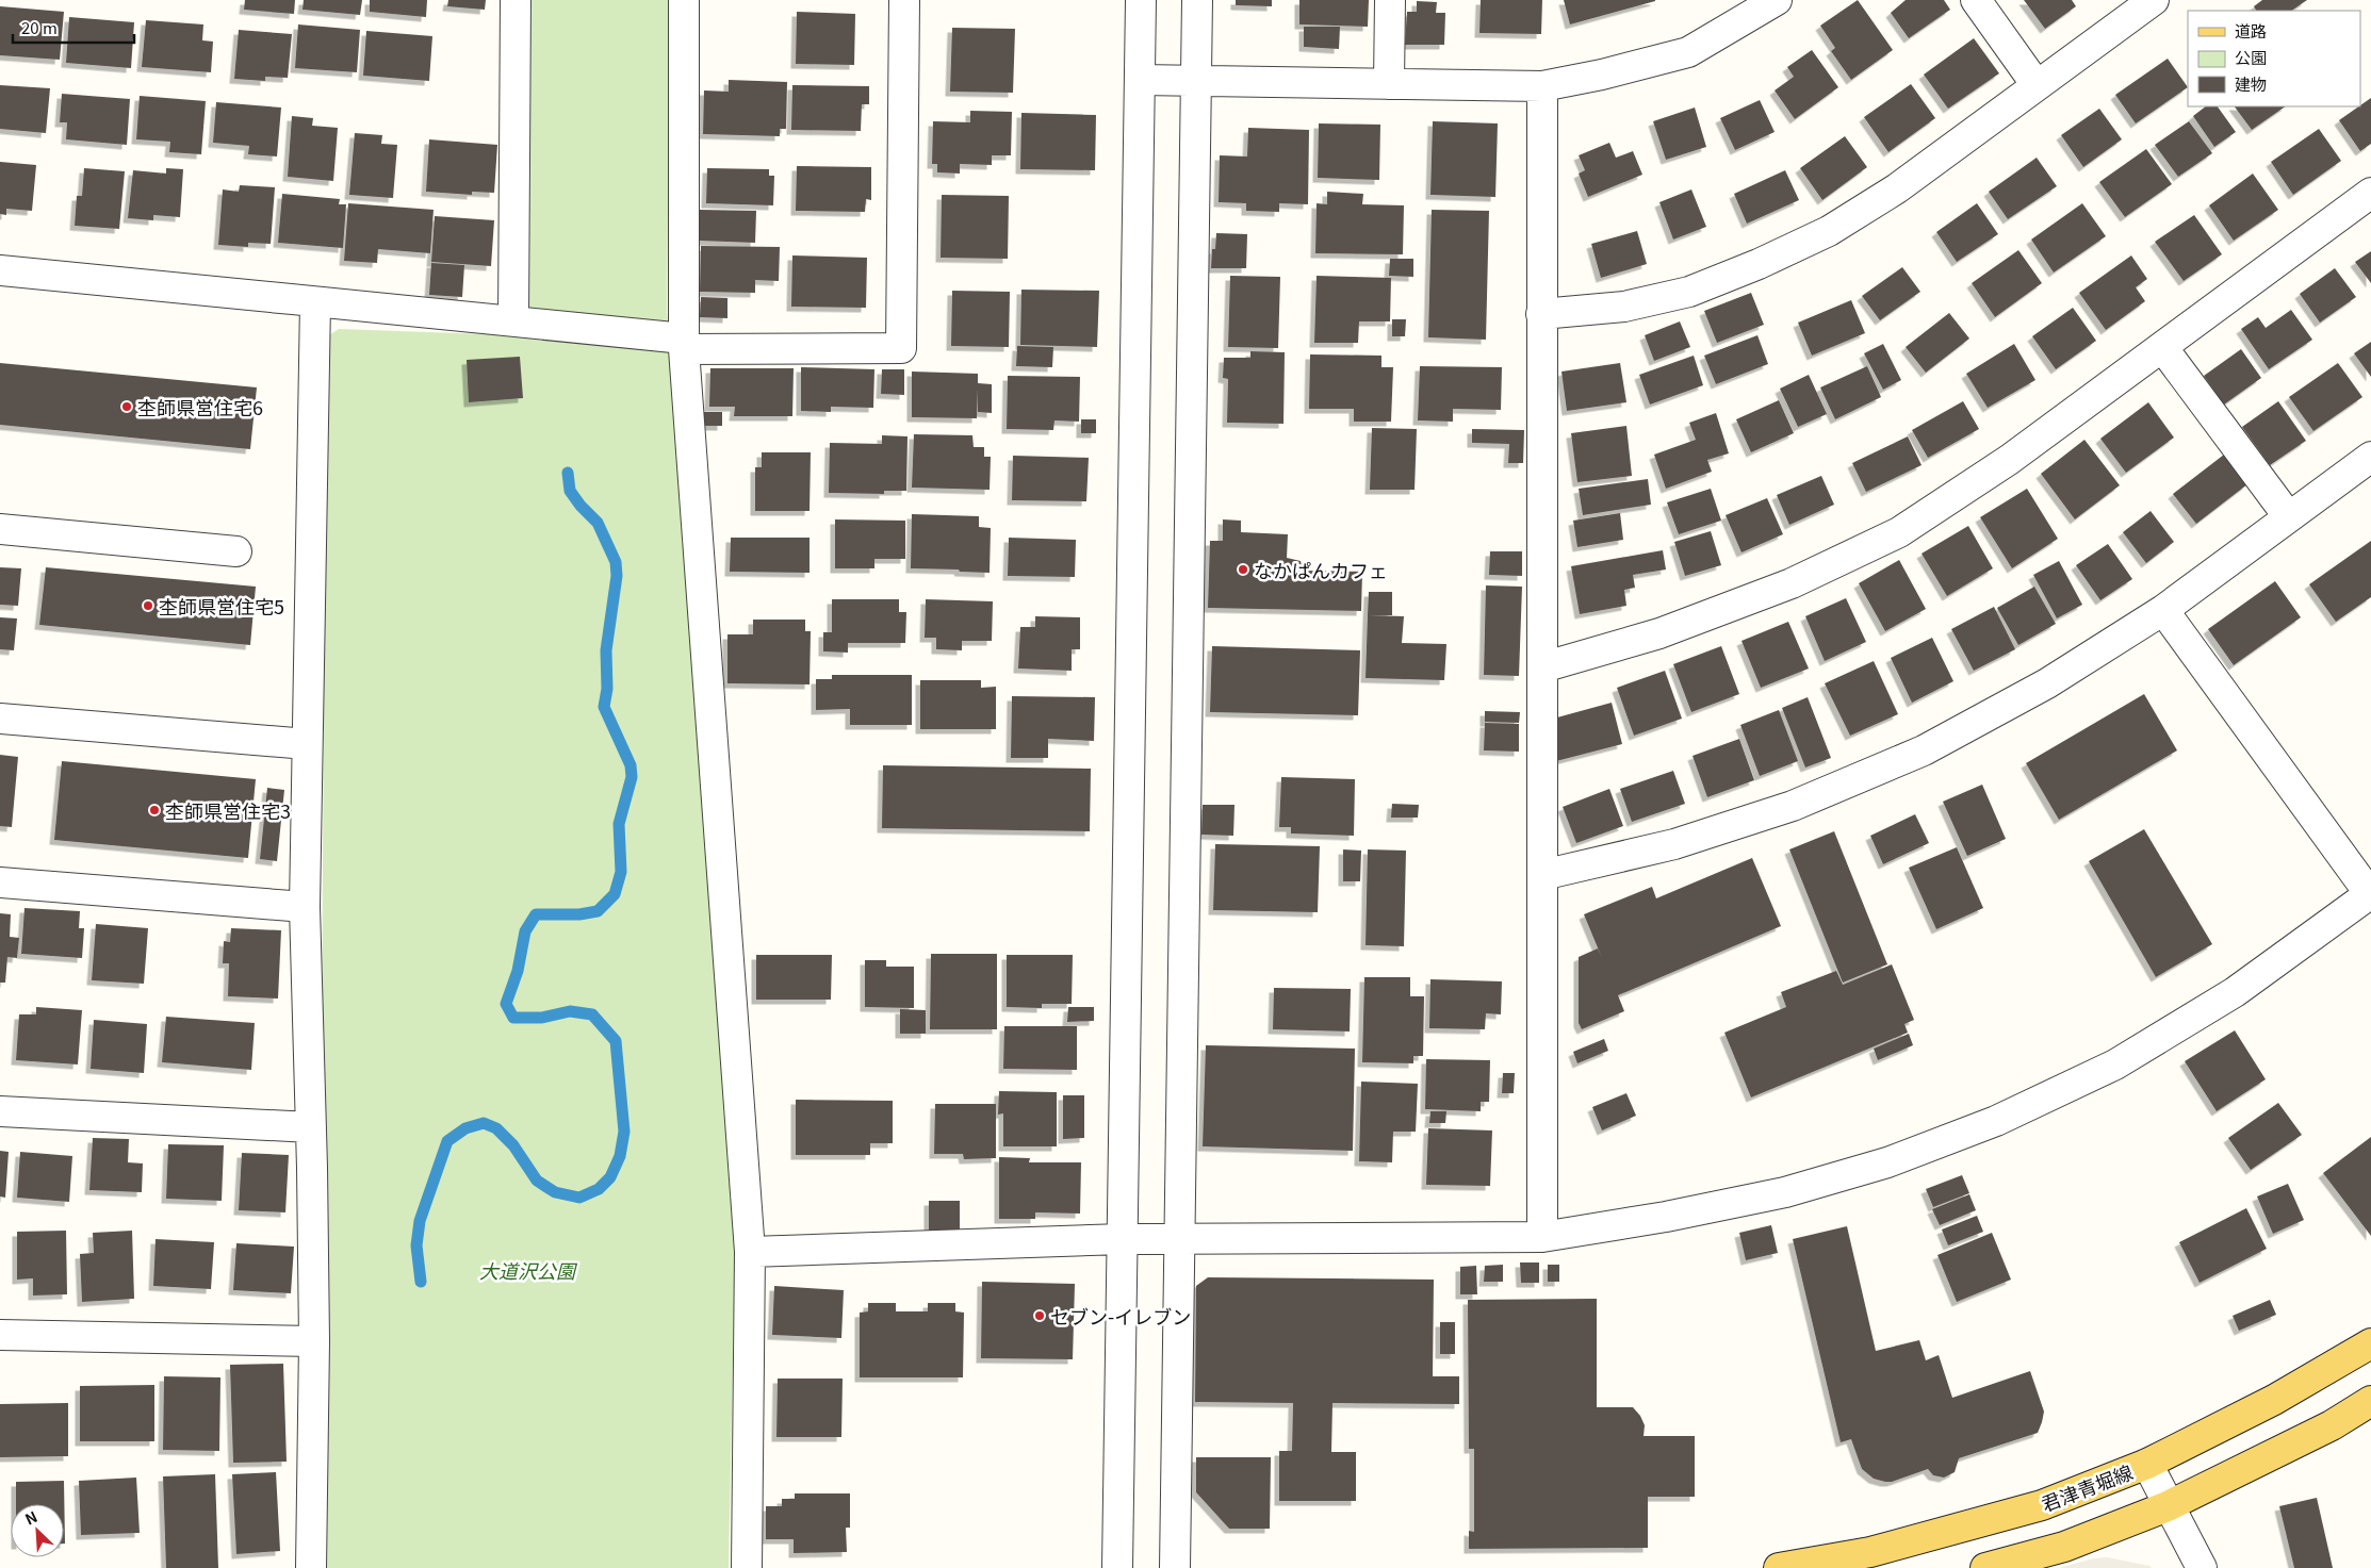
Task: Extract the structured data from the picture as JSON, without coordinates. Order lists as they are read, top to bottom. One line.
{"streets":{"main road":["君津青堀線"]},"parks":["大道沢公園"],"places":["杢師県営住宅6","なかぱんカフェ","杢師県営住宅5","杢師県営住宅3","セブン-イレブン"],"legend":["道路","公園","建物"],"scale_bar":"20 m","north":"top left"}
